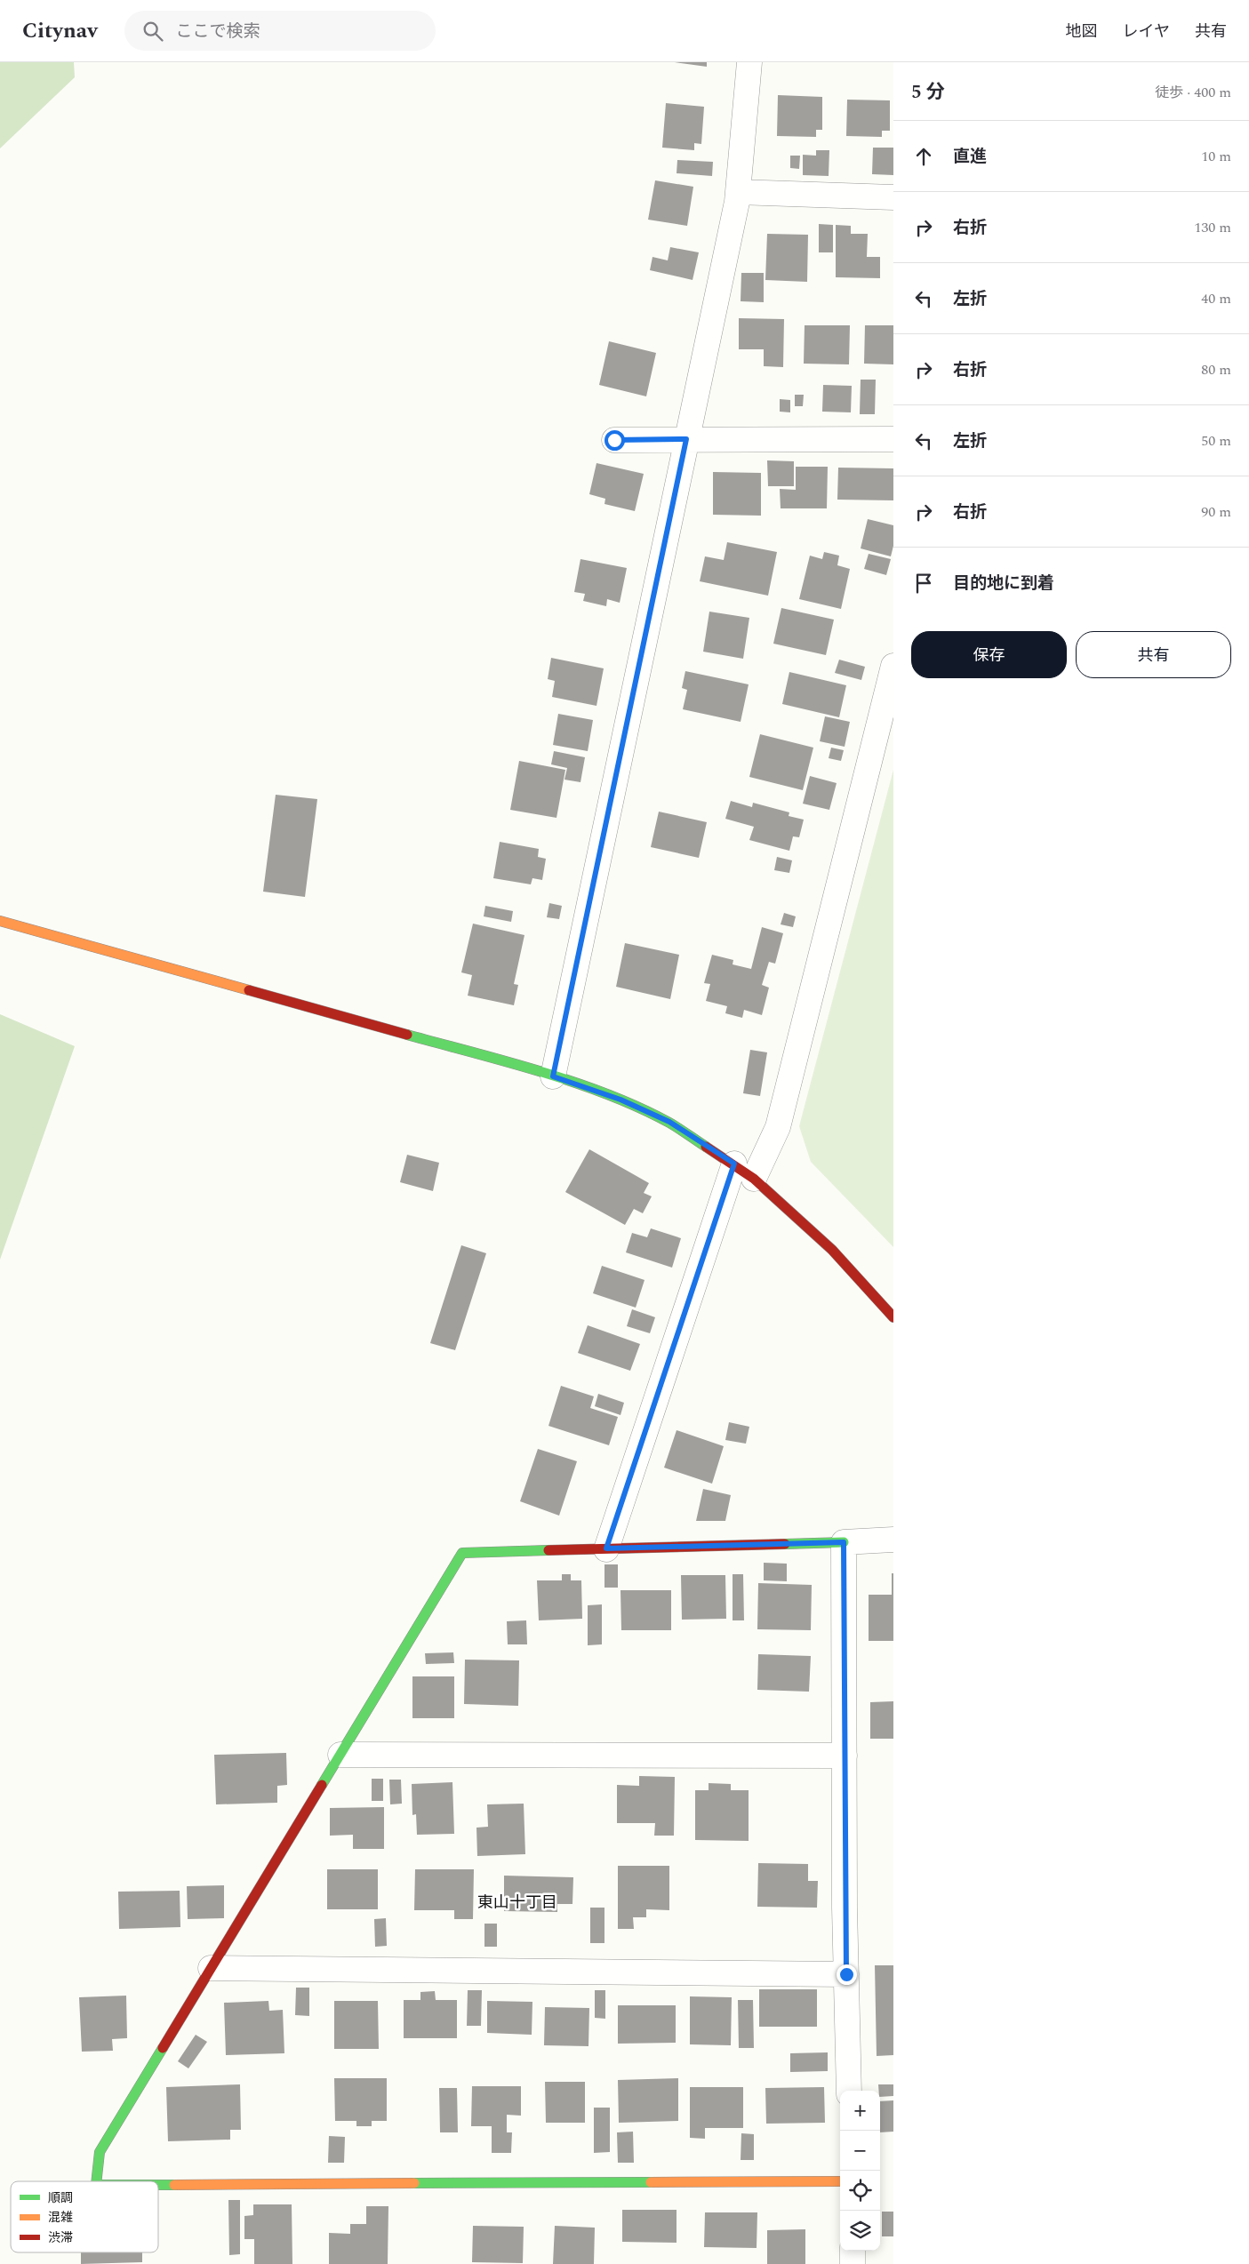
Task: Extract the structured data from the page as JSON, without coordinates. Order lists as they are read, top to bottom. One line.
{"districts":["東山十丁目"],"legend":["順調","混雑","渋滞"],"page":{"header":"Citynav","search":"ここで検索","nav":["地図","レイヤ","共有"],"heading":["5 分","徒歩 · 400 m"],"list":[["直進","10 m"],["右折","130 m"],["左折","40 m"],["右折","80 m"],["左折","50 m"],["右折","90 m"],"目的地に到着"],"buttons":["保存","共有"],"map_buttons":["+","−"]}}
